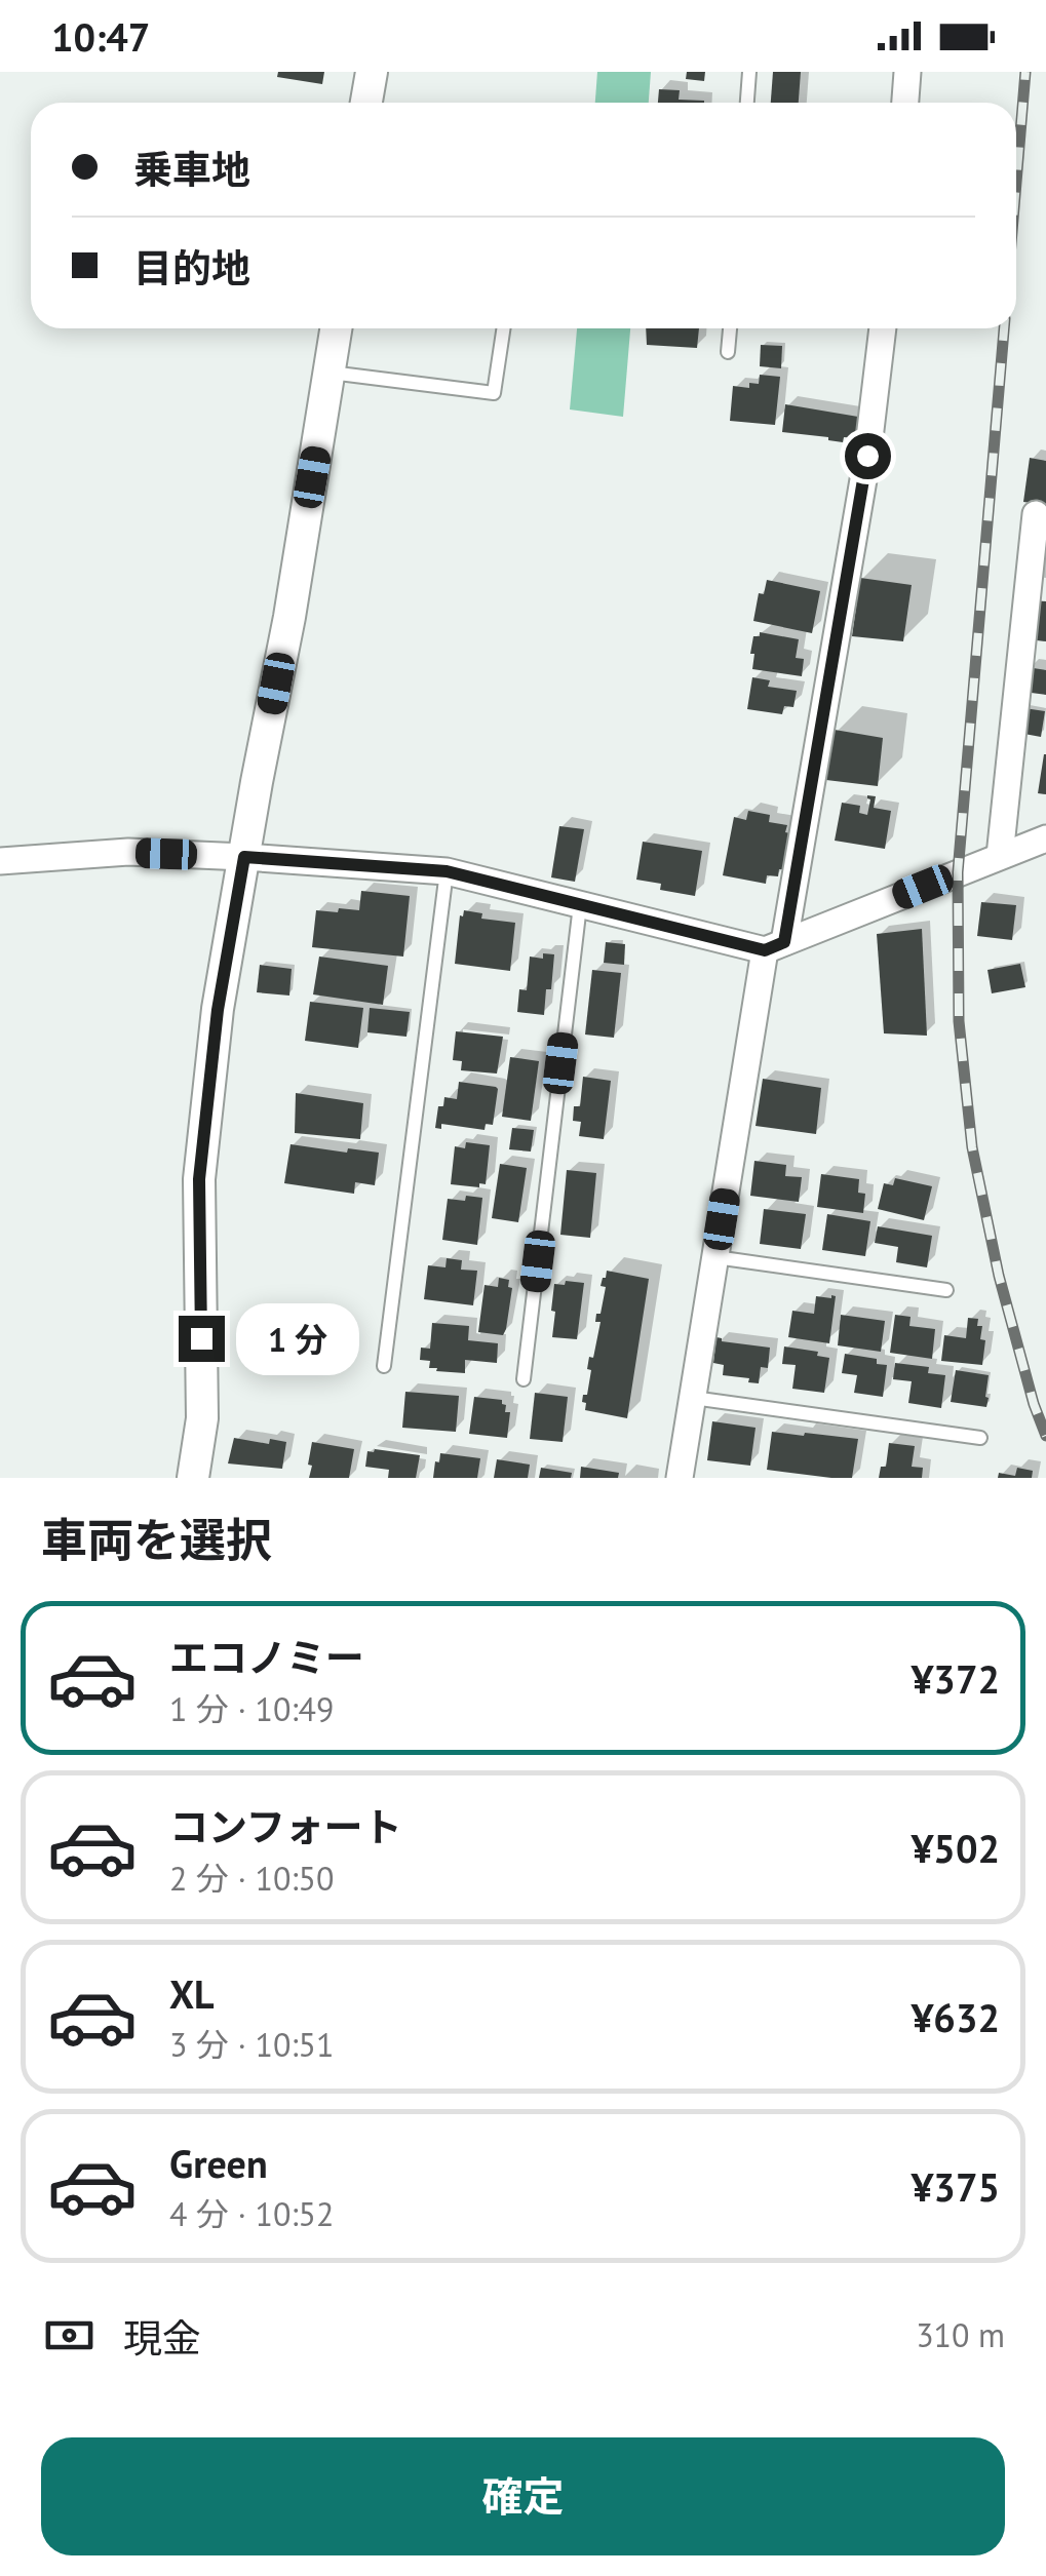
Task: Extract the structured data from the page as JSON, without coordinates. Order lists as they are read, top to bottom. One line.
{"page":{"status":"10:47","banner":["乗車地","目的地"],"bubble":"1 分","heading":"車両を選択","list":[{"name":"エコノミー","note":"1 分 · 10:49","value":"¥372"},{"name":"コンフォート","note":"2 分 · 10:50","value":"¥502"},{"name":"XL","note":"3 分 · 10:51","value":"¥632"},{"name":"Green","note":"4 分 · 10:52","value":"¥375"}],"pay":["現金","310 m"],"buttons":"確定"}}
